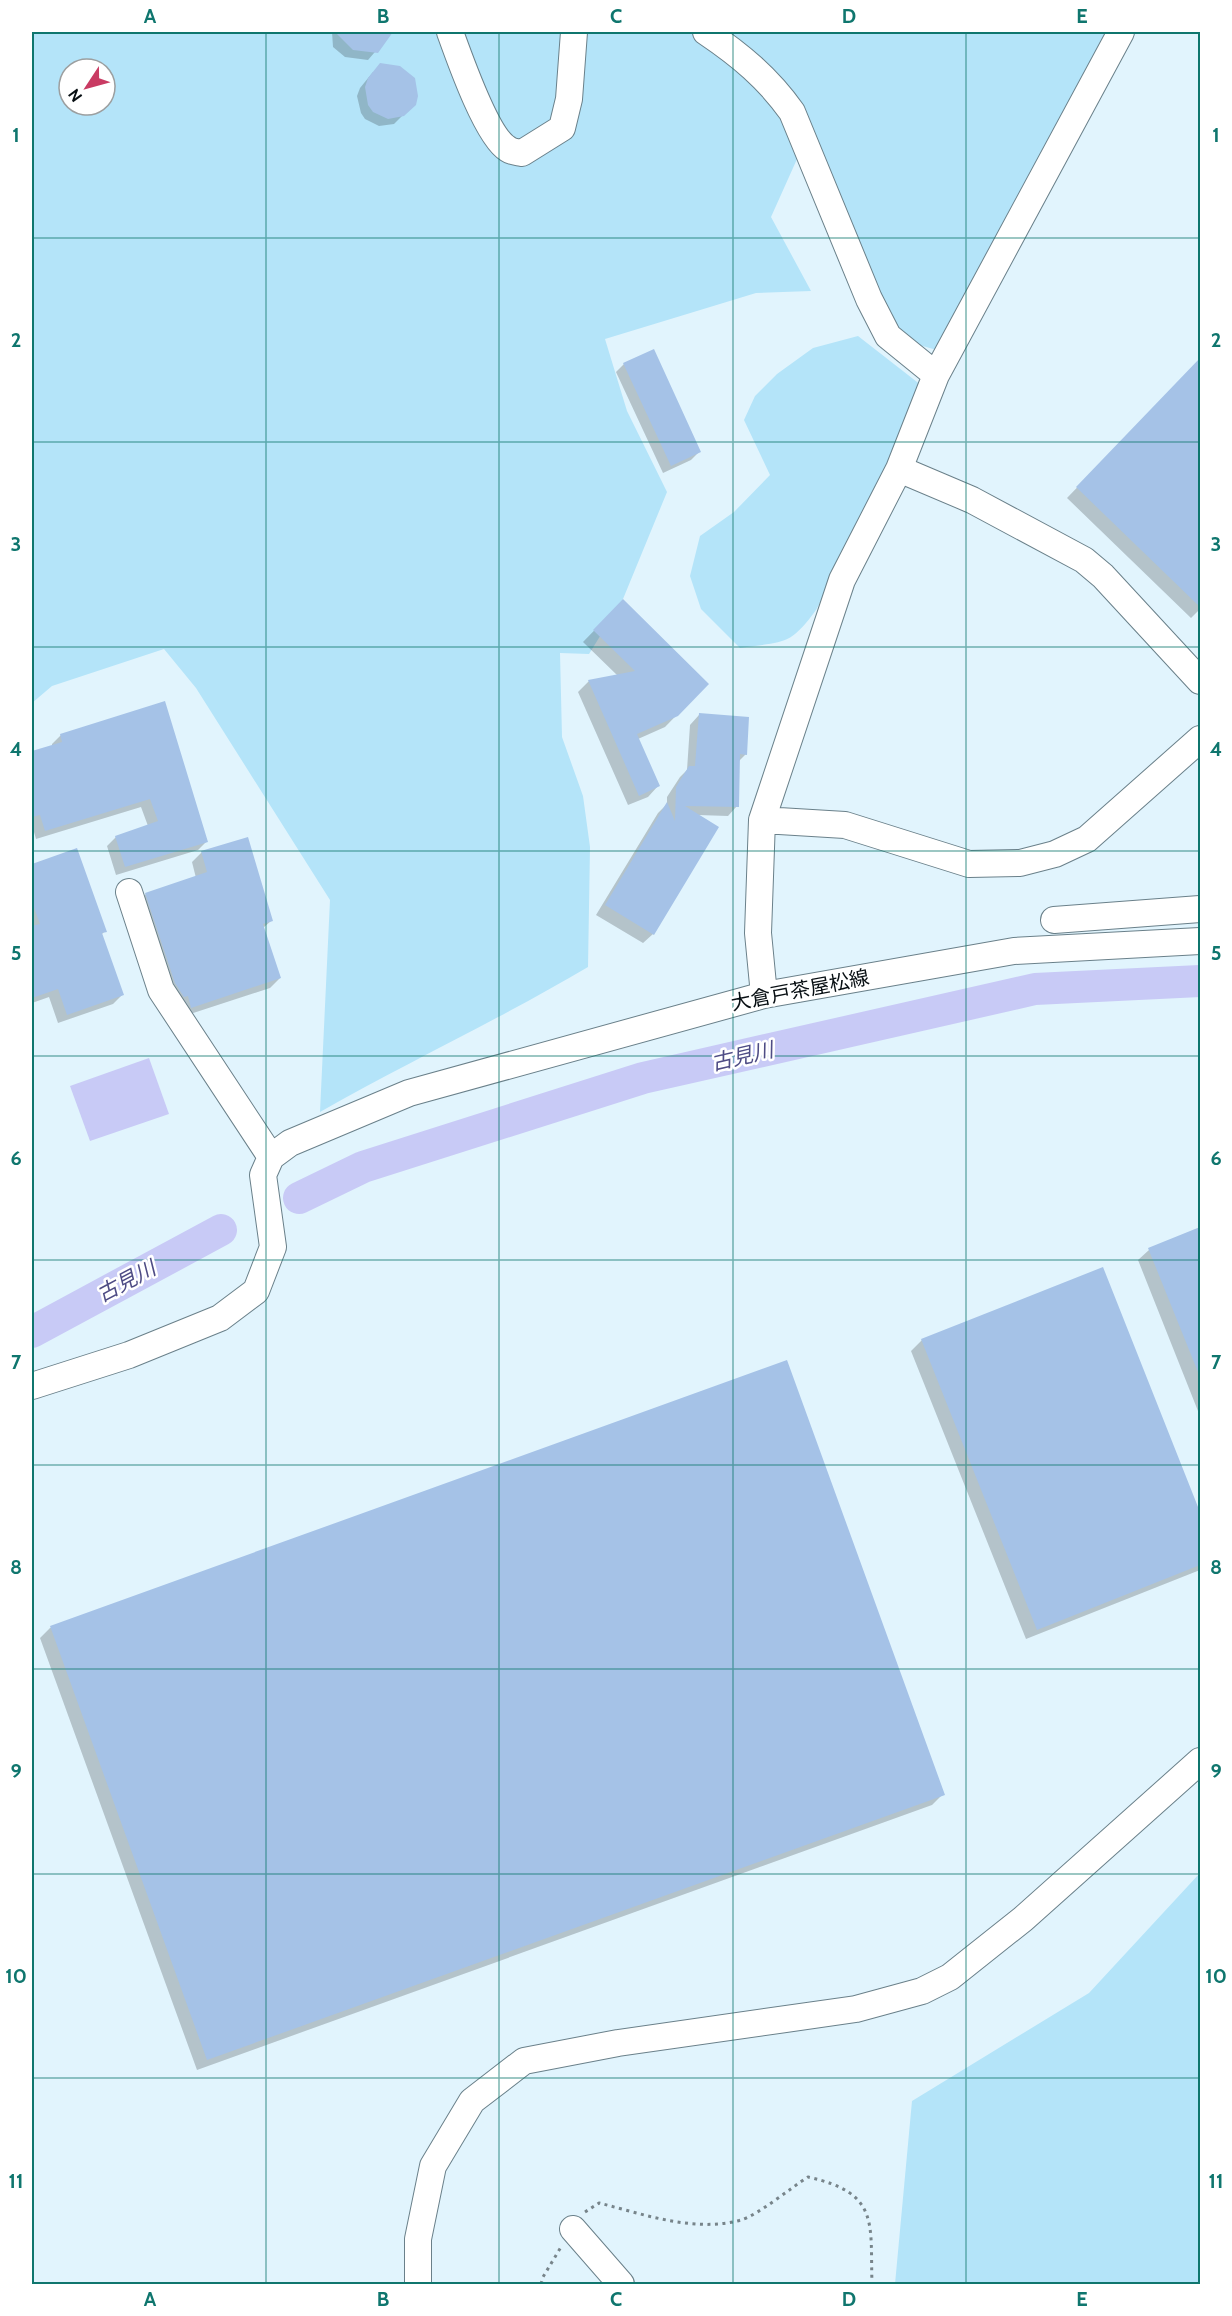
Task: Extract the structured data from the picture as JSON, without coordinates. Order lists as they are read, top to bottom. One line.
{"streets":{"street":["大倉戸茶屋松線"]},"water":["古見川"],"north":"bottom left","grid":{"columns":["A","B","C","D","E"],"rows":["1","2","3","4","5","6","7","8","9","10","11"]}}
